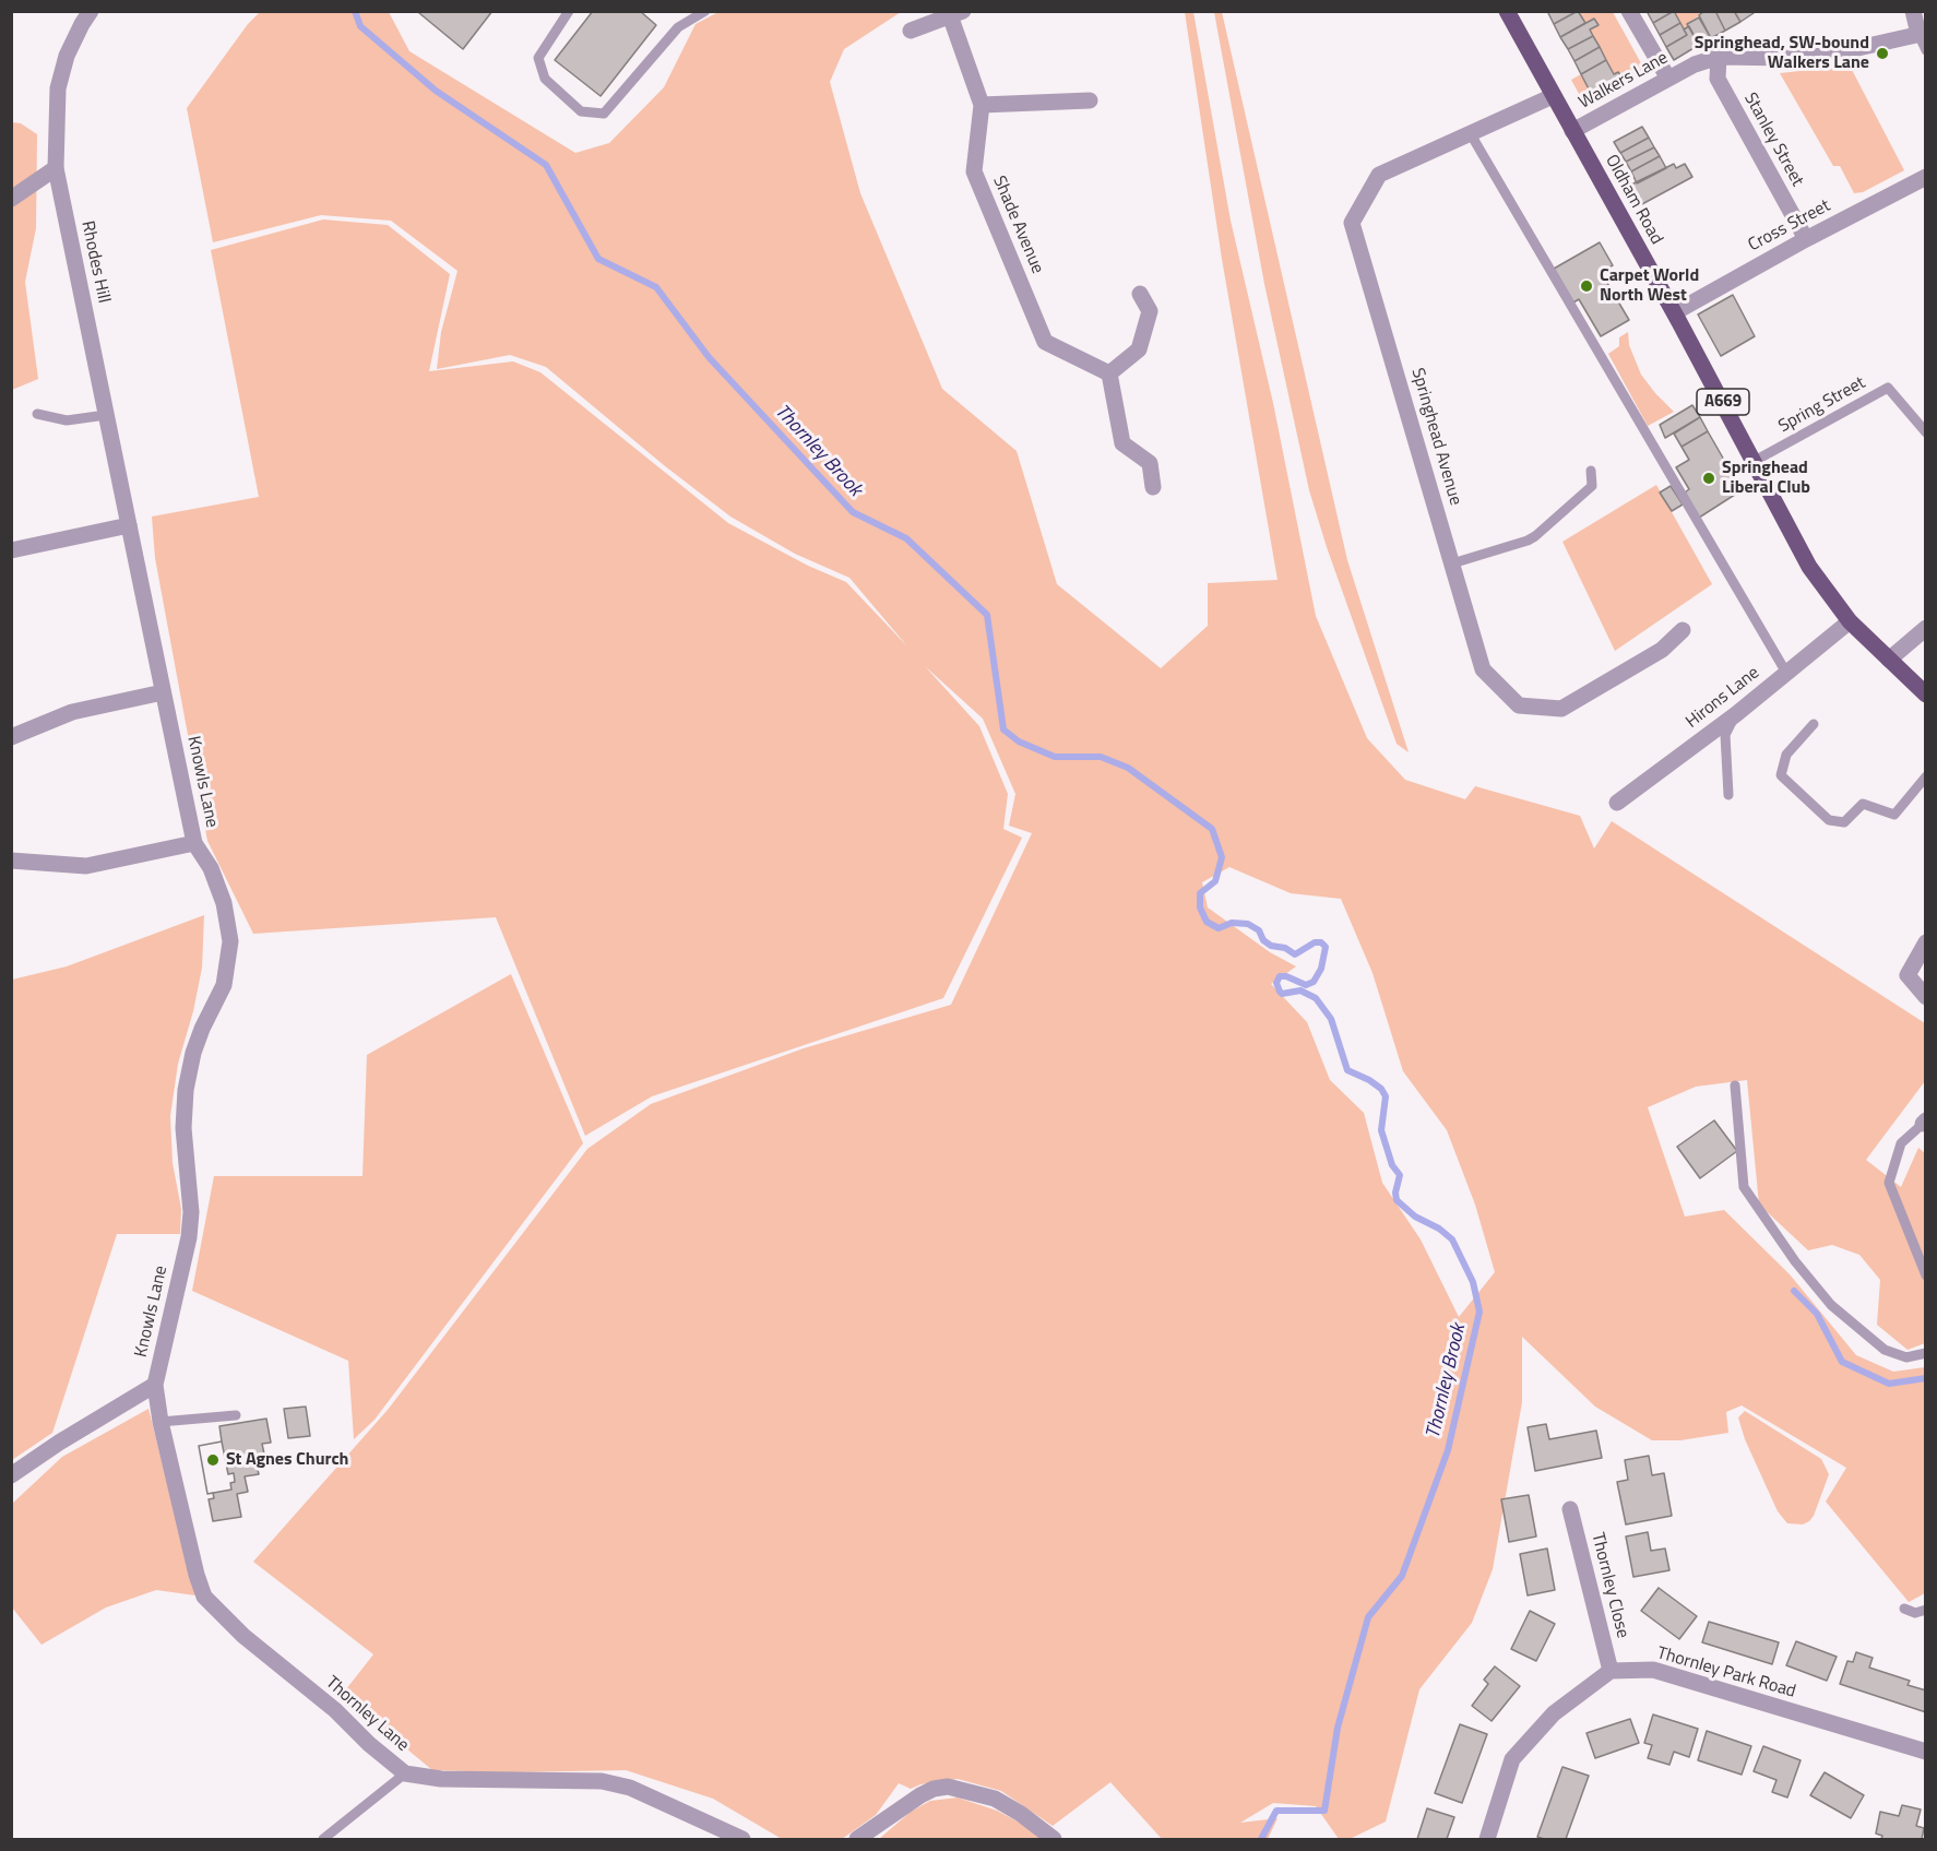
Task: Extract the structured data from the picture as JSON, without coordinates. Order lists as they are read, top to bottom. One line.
{"streets":{"main road":["Oldham Road","A669"],"street":["Walkers Lane","Stanley Street","Shade Avenue","Cross Street","Rhodes Hill","Springhead Avenue","Hirons Lane","Knowls Lane","Thornley Close","Thornley Park Road","Thornley Lane"],"lane":["Spring Street"]},"crossings":[["Walkers Lane","Stanley Street"],["Walkers Lane","Oldham Road"],["Stanley Street","Cross Street"],["Oldham Road","Cross Street"],["Oldham Road","Spring Street"],["Oldham Road","Springhead Avenue"],["Oldham Road","Hirons Lane"],["Rhodes Hill","Knowls Lane"],["Knowls Lane","Thornley Lane"],["Thornley Close","Thornley Park Road"]],"water":["Thornley Brook"],"places":["Springhead, SW-bound Walkers Lane","Carpet World North West","Springhead Liberal Club","St Agnes Church"]}
